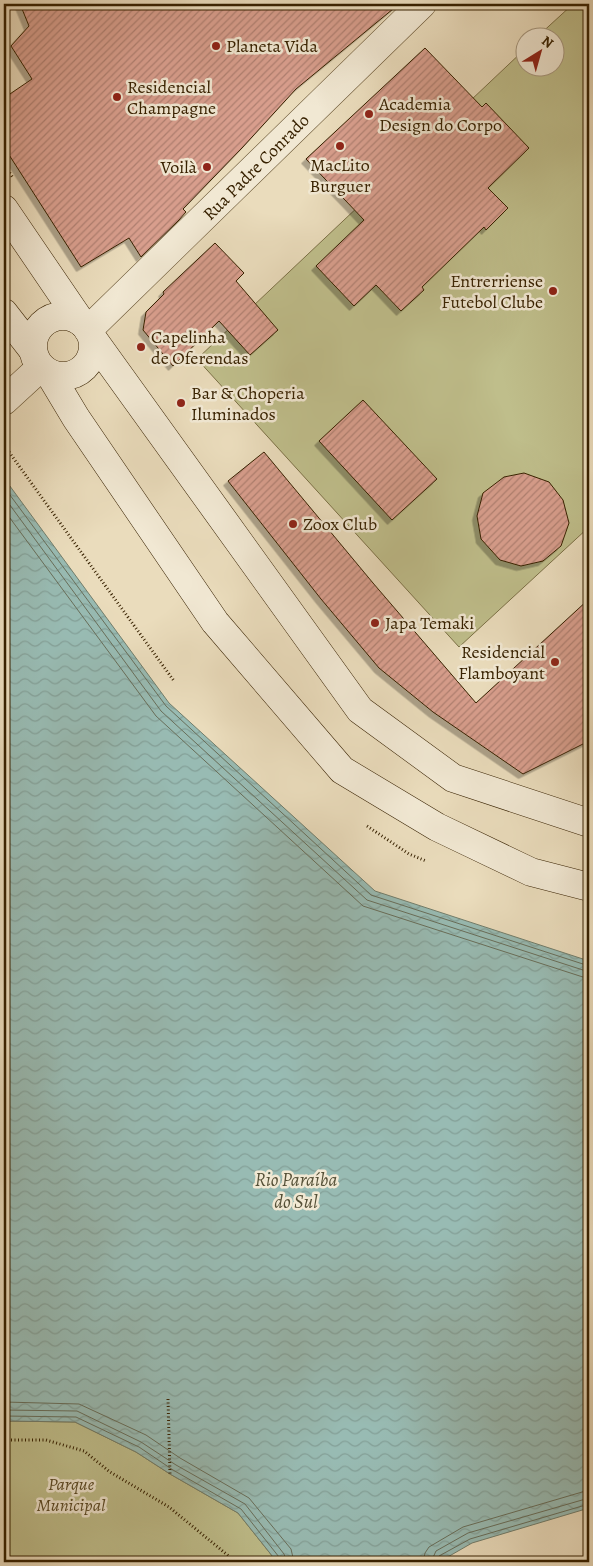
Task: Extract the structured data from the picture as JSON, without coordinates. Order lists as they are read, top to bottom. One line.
{"streets":{"main road":["Rua Padre Conrado"]},"water":["Rio Paraíba do Sul"],"parks":["Parque Municipal"],"places":["Planeta Vida","Residencial Champagne","Academia Design do Corpo","MacLito Burguer","Voilà","Entrerriense Futebol Clube","Capelinha de Oferendas","Bar & Choperia Iluminados","Zoox Club","Japa Temaki","Residencial Flamboyant"],"north":"top right"}
